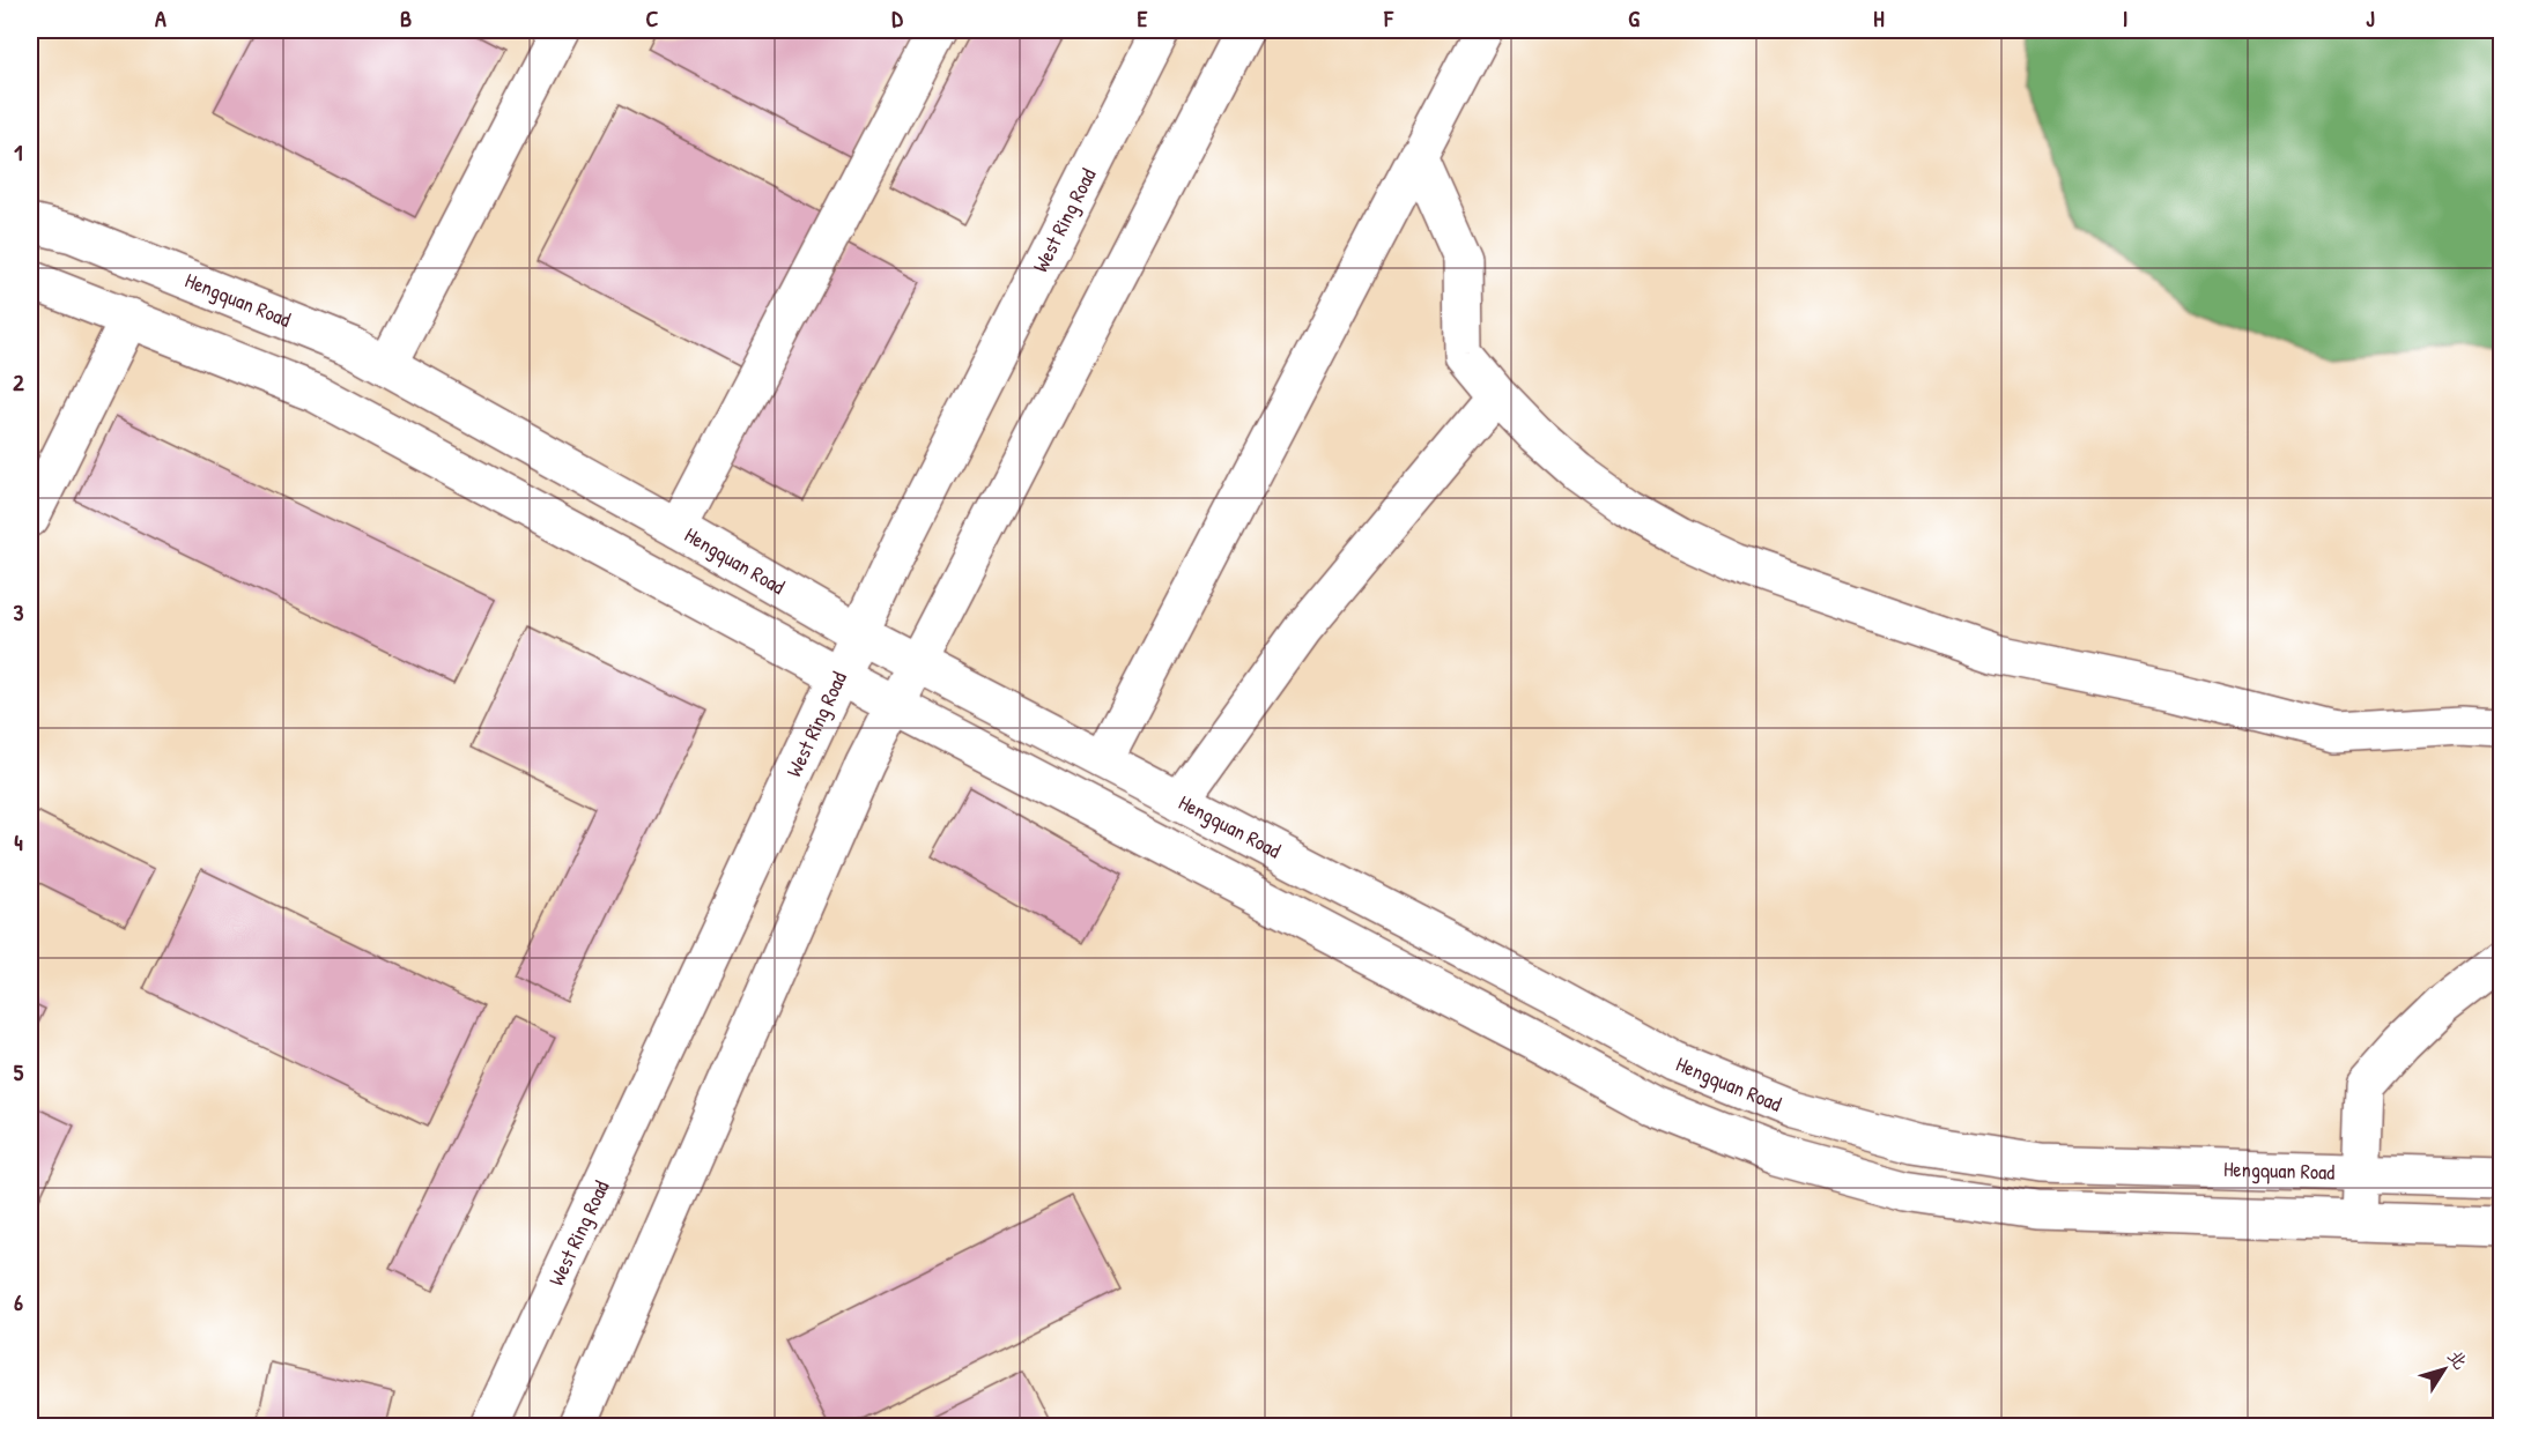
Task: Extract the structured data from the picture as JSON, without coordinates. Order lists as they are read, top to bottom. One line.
{"streets":{"main road":["West Ring Road","Hengquan Road"]},"crossings":[["West Ring Road","Hengquan Road"]],"north":"top right","grid":{"columns":["A","B","C","D","E","F","G","H","I","J"],"rows":["1","2","3","4","5","6"]}}
